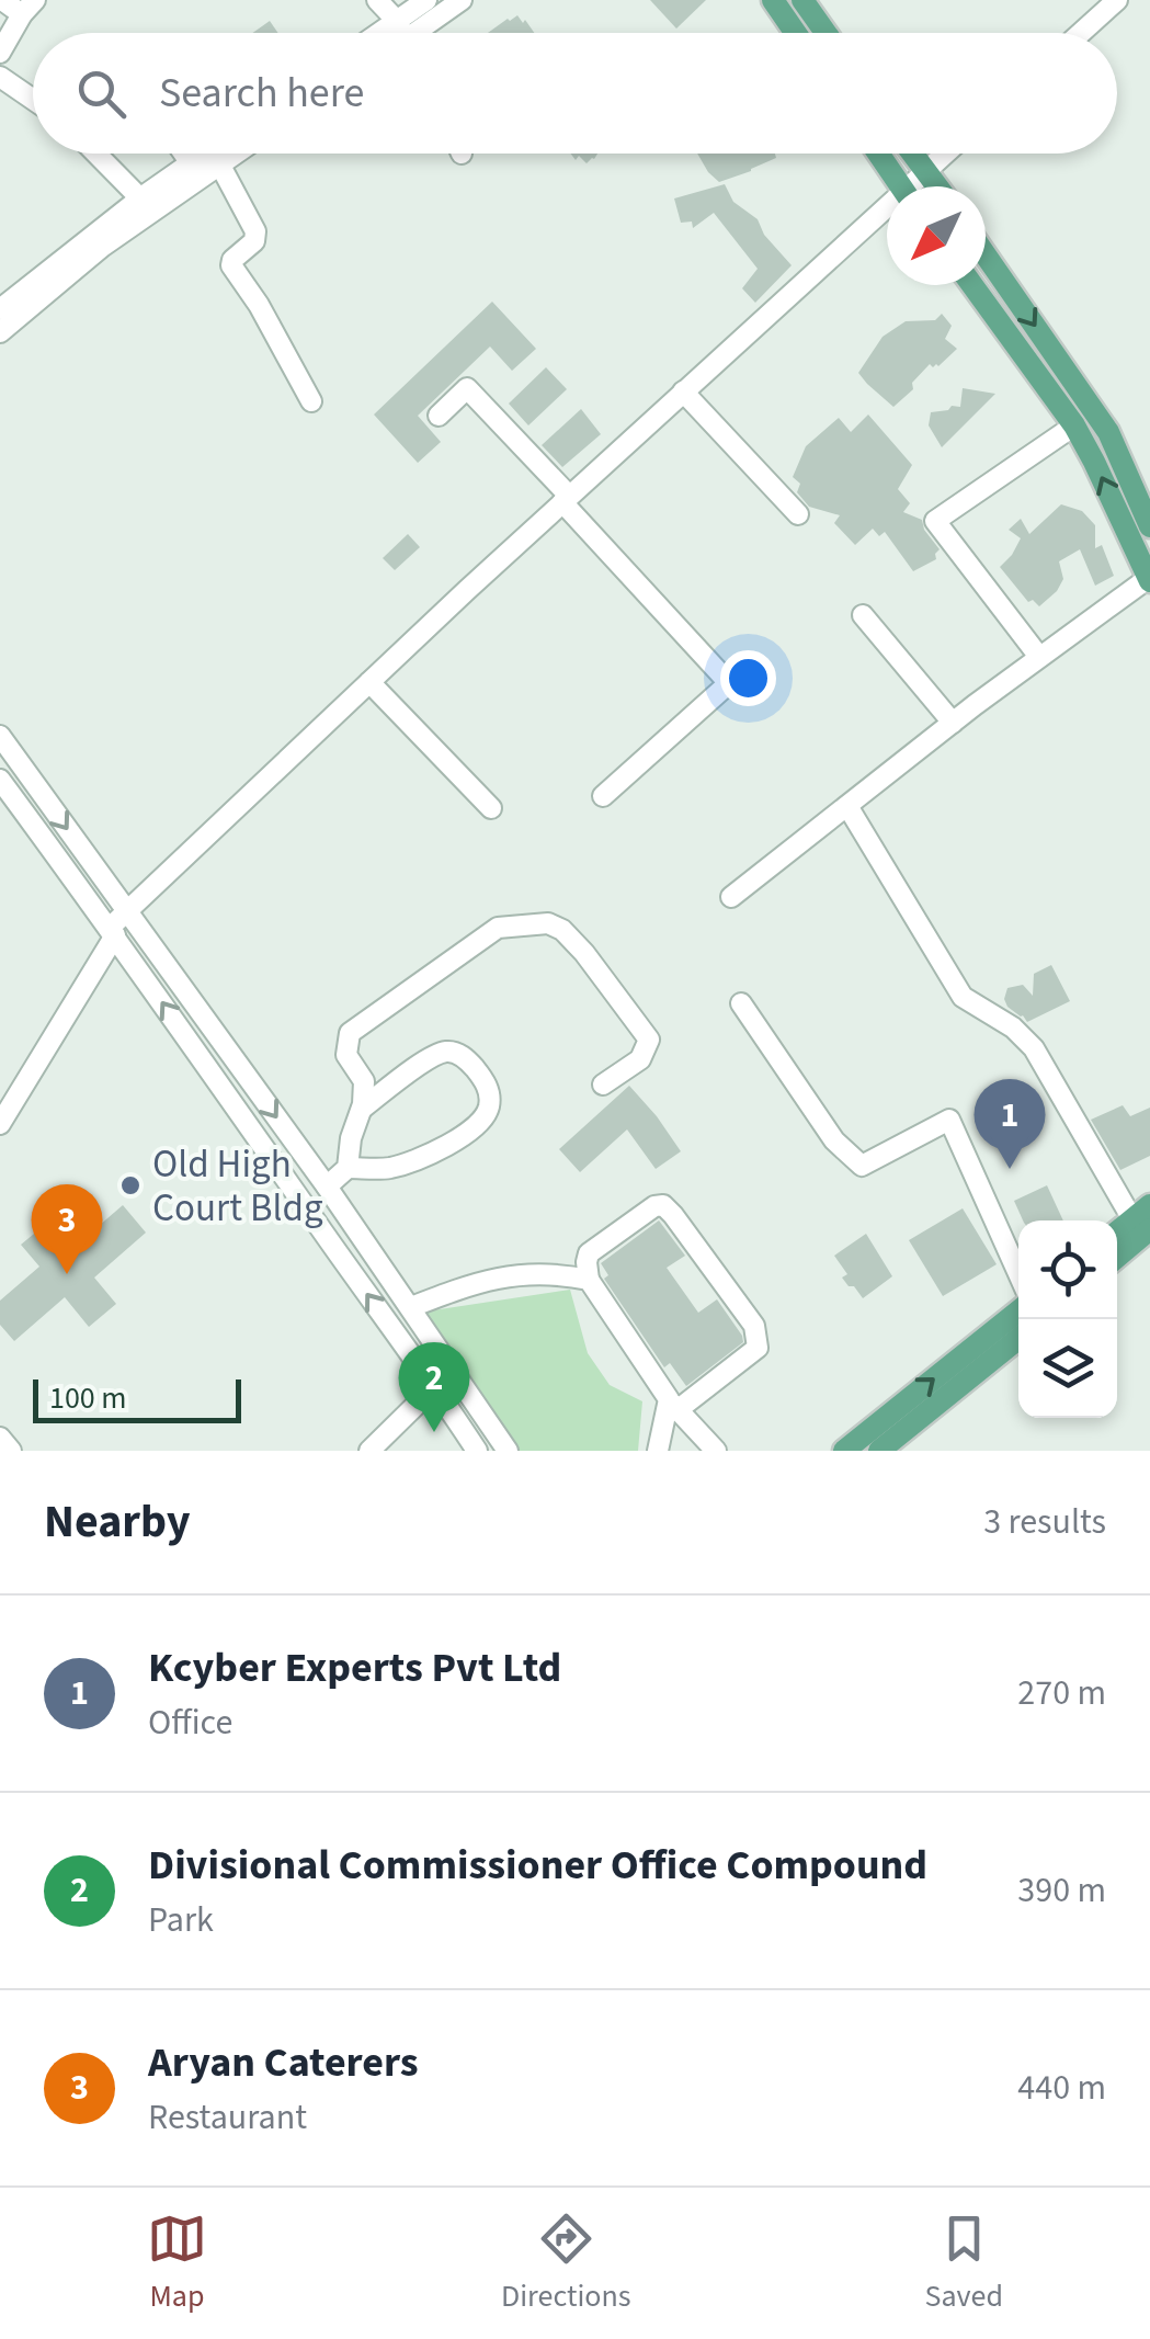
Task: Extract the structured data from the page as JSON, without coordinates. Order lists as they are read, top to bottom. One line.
{"places":["Old High Court Bldg"],"scale_bar":"100 m","north":"bottom left","page":{"search":"Search here","pins":["1","3","2"],"scale":"100 m","heading":["Nearby","3 results"],"list":[{"mark":"1","name":"Kcyber Experts Pvt Ltd","note":"Office","value":"270 m"},{"mark":"2","name":"Divisional Commissioner Office Compound","note":"Park","value":"390 m"},{"mark":"3","name":"Aryan Caterers","note":"Restaurant","value":"440 m"}],"nav":["Map","Directions","Saved"]}}
